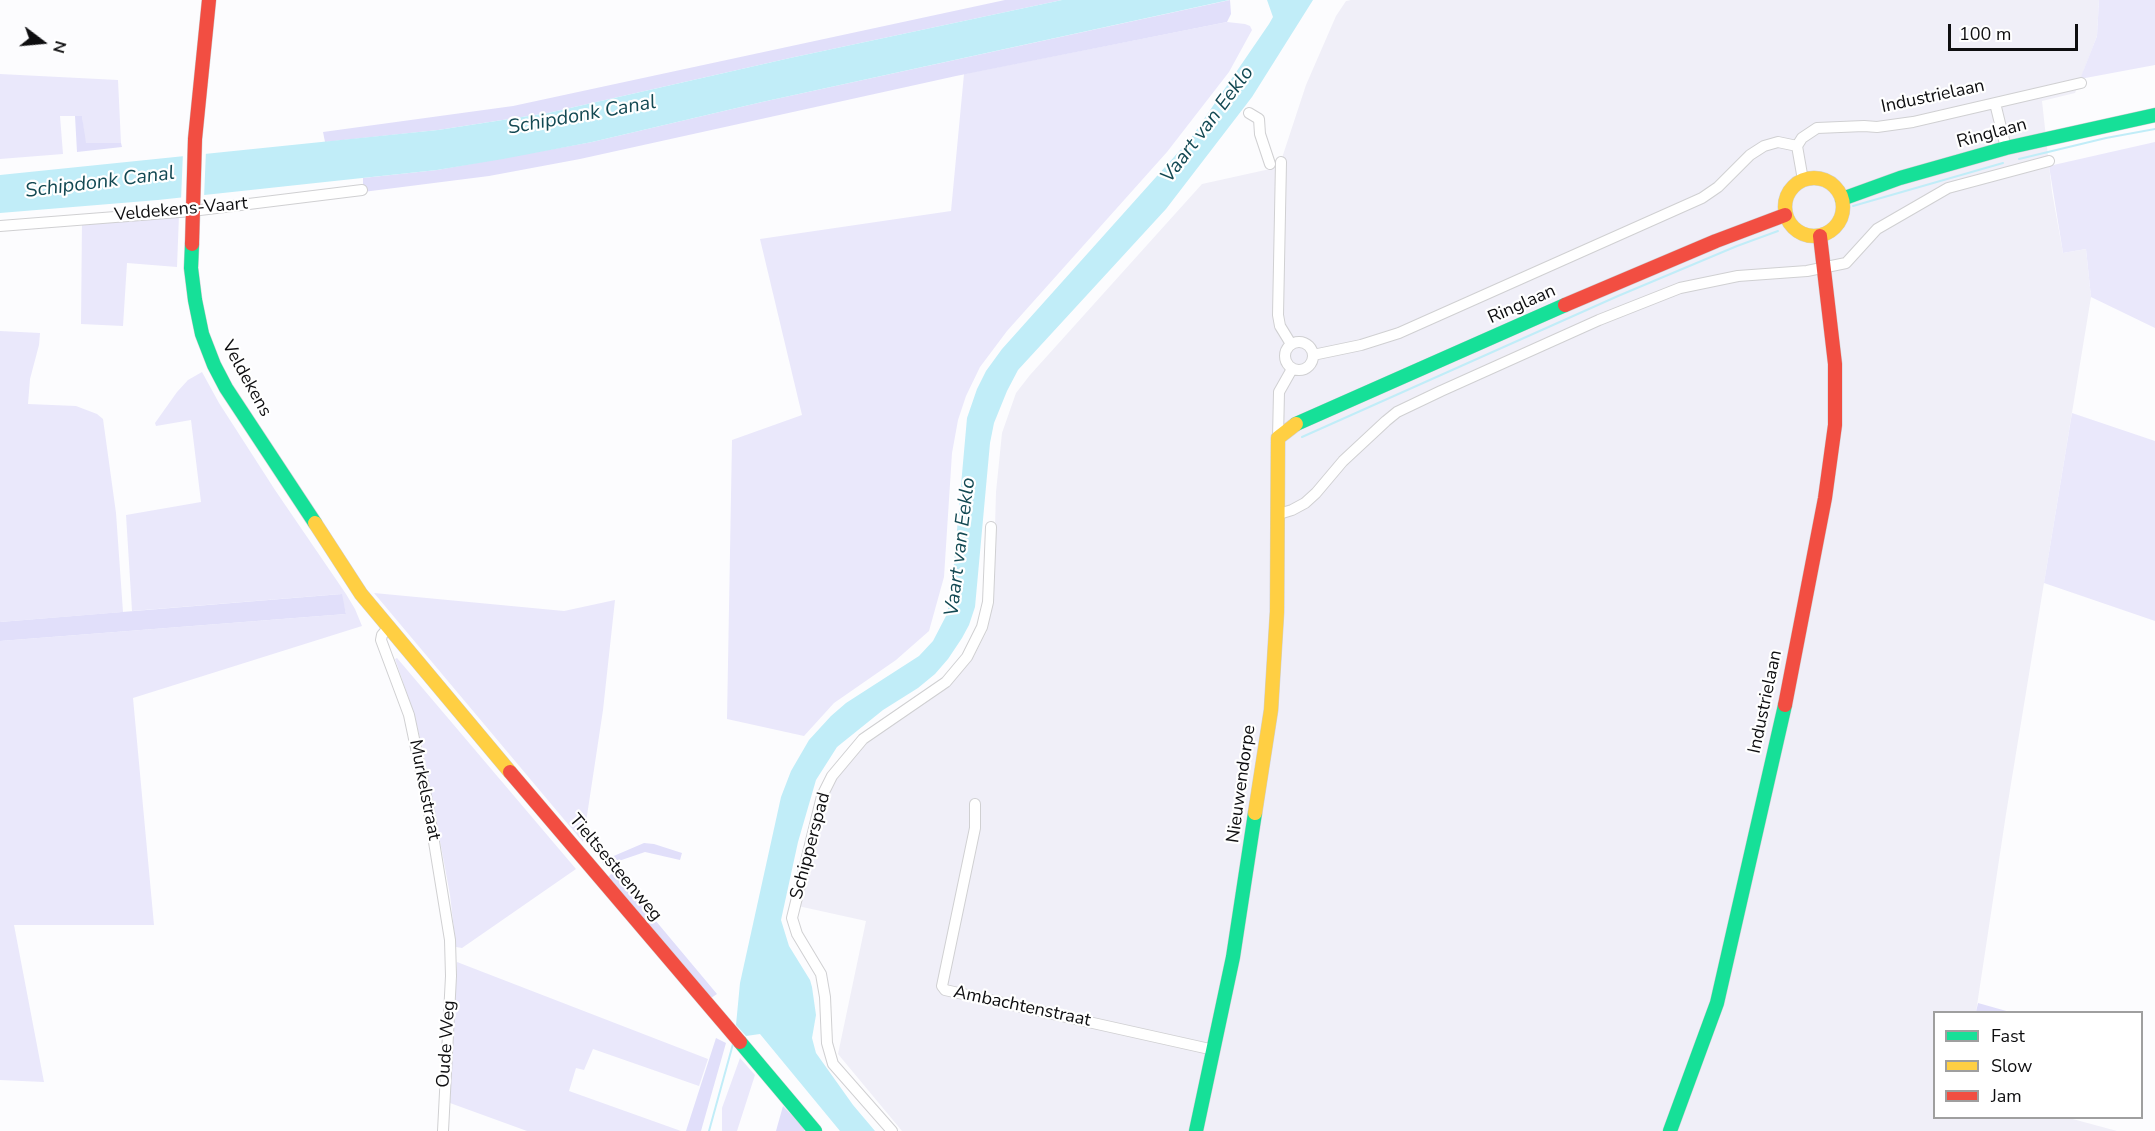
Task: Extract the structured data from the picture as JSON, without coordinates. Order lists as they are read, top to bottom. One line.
{"streets":{"main road":["Industrielaan","Ringlaan","Veldekens","Nieuwendorpe","Tieltsesteenweg"],"street":["Veldekens-Vaart","Murkelstraat","Schipperspad","Ambachtenstraat","Oude Weg"]},"crossings":[["Industrielaan","Ringlaan"],["Ringlaan","Nieuwendorpe"],["Veldekens-Vaart","Veldekens"],["Veldekens","Murkelstraat"],["Veldekens","Tieltsesteenweg"],["Nieuwendorpe","Ambachtenstraat"],["Murkelstraat","Tieltsesteenweg"],["Murkelstraat","Oude Weg"]],"water":["Schipdonk Canal","Vaart van Eeklo"],"legend":["Fast","Slow","Jam"],"scale_bar":"100 m","north":"right"}
